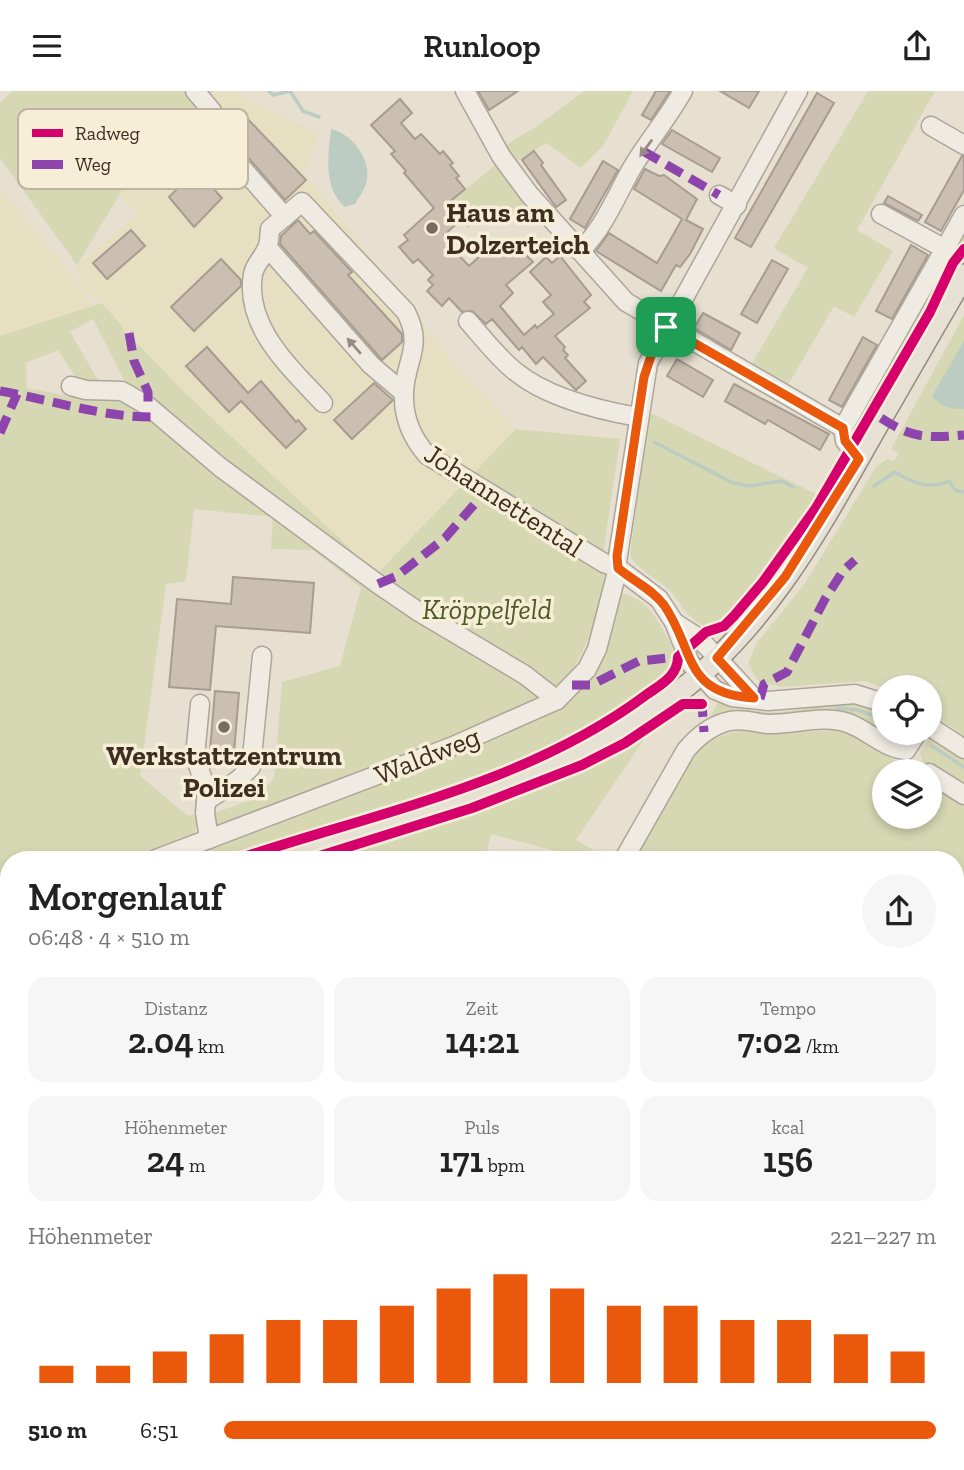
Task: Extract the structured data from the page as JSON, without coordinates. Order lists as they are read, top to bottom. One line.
{"streets":{"street":["Johannettental","Waldweg"]},"crossings":[["Johannettental","Waldweg"]],"parks":["Kröppelfeld"],"places":["Haus am Dolzerteich","Werkstattzentrum Polizei"],"legend":["Radweg","Weg"],"page":{"header":"Runloop","heading":["Morgenlauf","06:48 · 4 × 510 m"],"stats":[["Distanz","2.04 km"],["Zeit","14:21"],["Tempo","7:02 /km"],["Höhenmeter","24 m"],["Puls","171 bpm"],["kcal","156"]],"chart":["Höhenmeter","221–227 m"],"list":[{"name":"510 m","note":"6:51"}]}}
